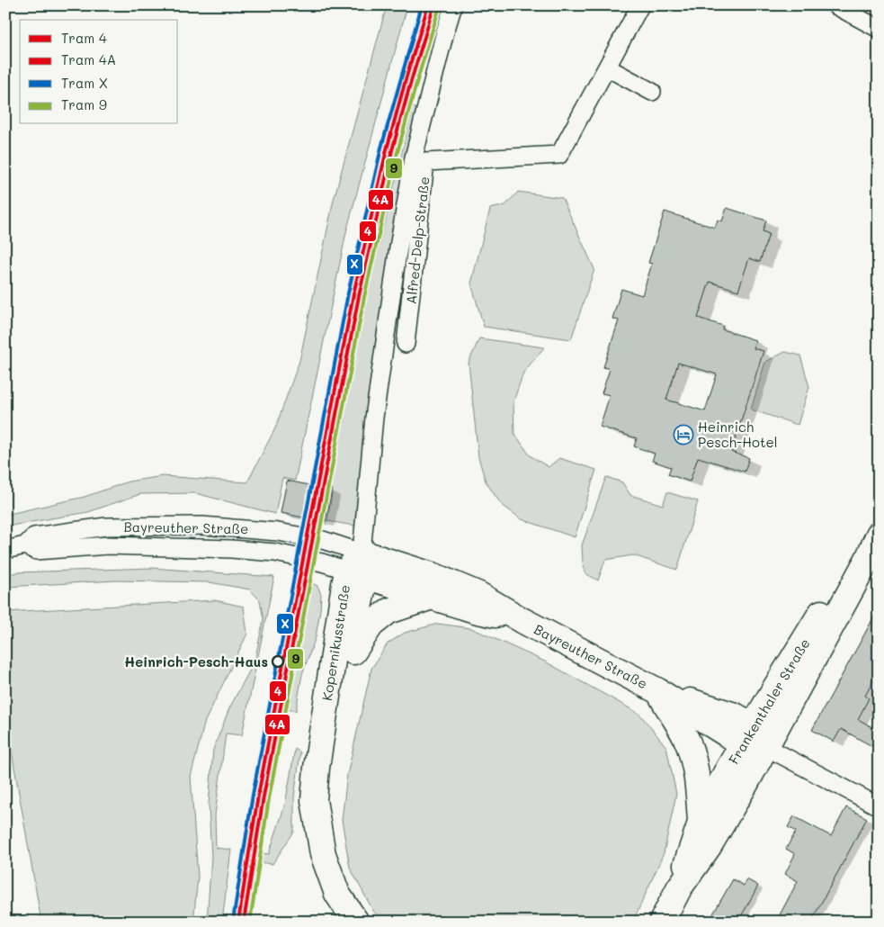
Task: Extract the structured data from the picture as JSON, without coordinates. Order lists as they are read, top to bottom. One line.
{"streets":{"street":["Alfred-Delp-Straße","Bayreuther Straße","Kopernikusstraße","Frankenthaler Straße"]},"crossings":[["Bayreuther Straße","Kopernikusstraße"],["Bayreuther Straße","Frankenthaler Straße"]],"places":{"hotel":["Heinrich Pesch-Hotel"],"other":["Heinrich-Pesch-Haus"]},"lines":["tram line 4","tram line X","tram line 4A","tram line 9"],"legend":["Tram 4","Tram 4A","Tram X","Tram 9"]}
